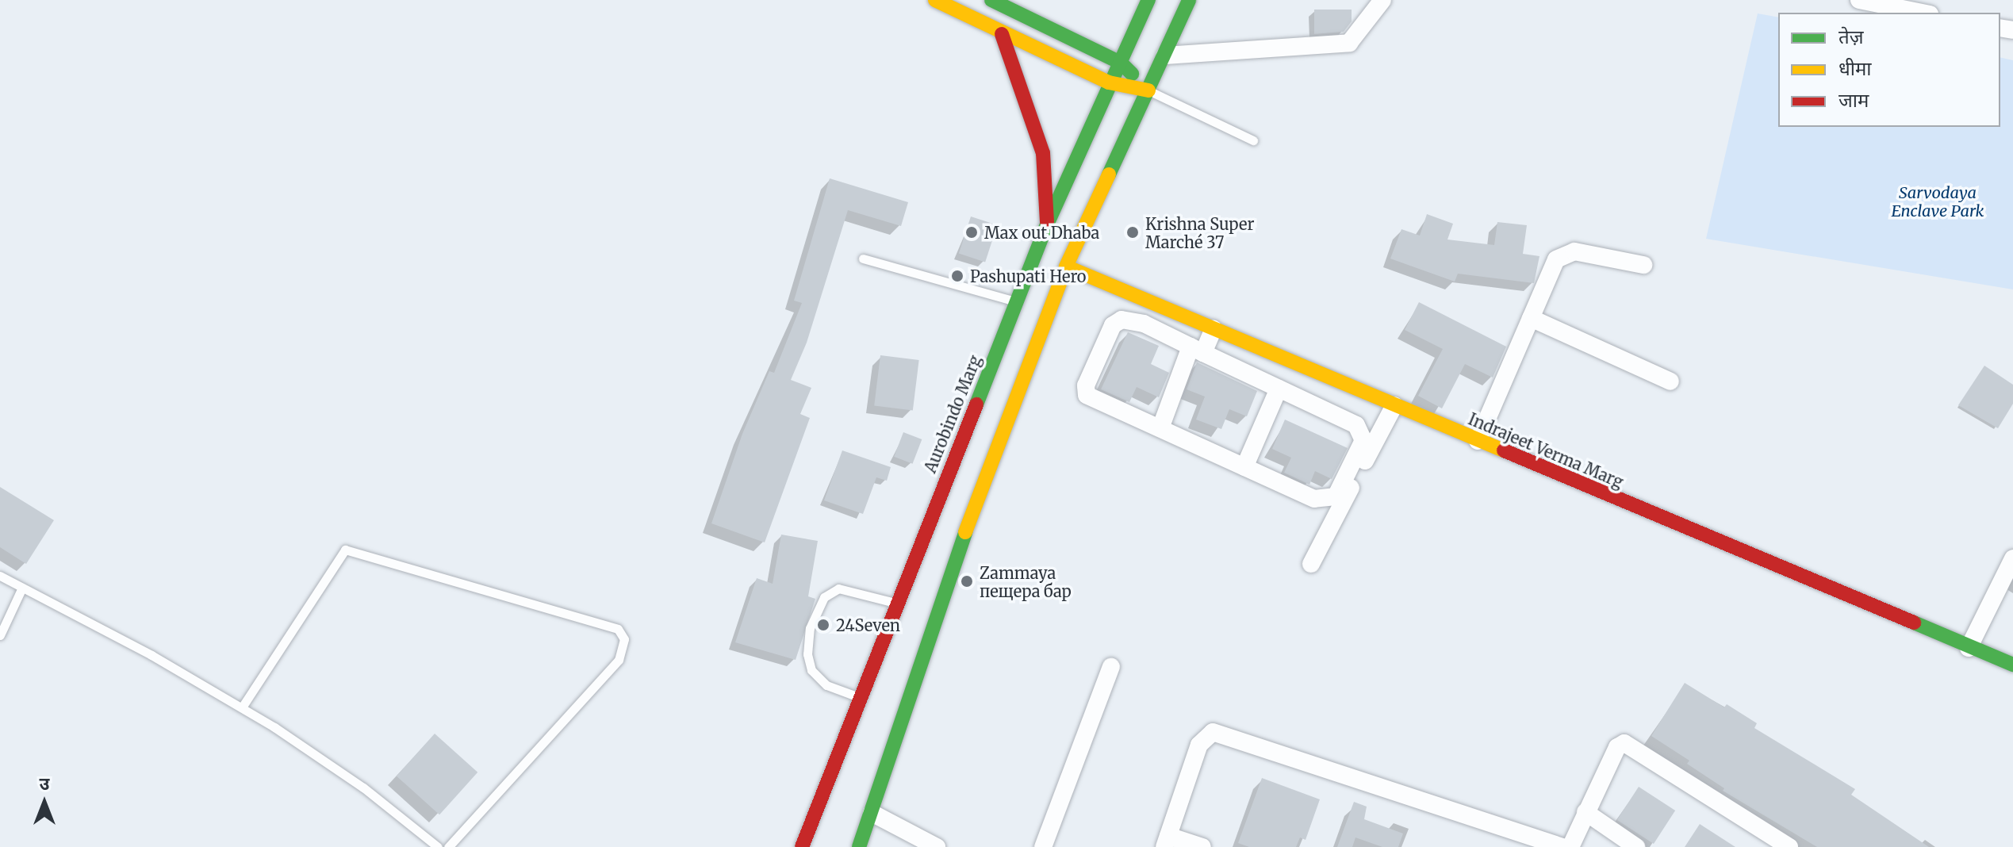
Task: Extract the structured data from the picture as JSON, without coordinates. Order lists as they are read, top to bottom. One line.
{"streets":{"main road":["Aurobindo Marg","Indrajeet Verma Marg"]},"parks":["Sarvodaya Enclave Park"],"places":["Max out Dhaba","Krishna Super Marché 37","Pashupati Hero","Zammaya пещера бар","24Seven"],"legend":["तेज़","धीमा","जाम"],"north":"top"}
